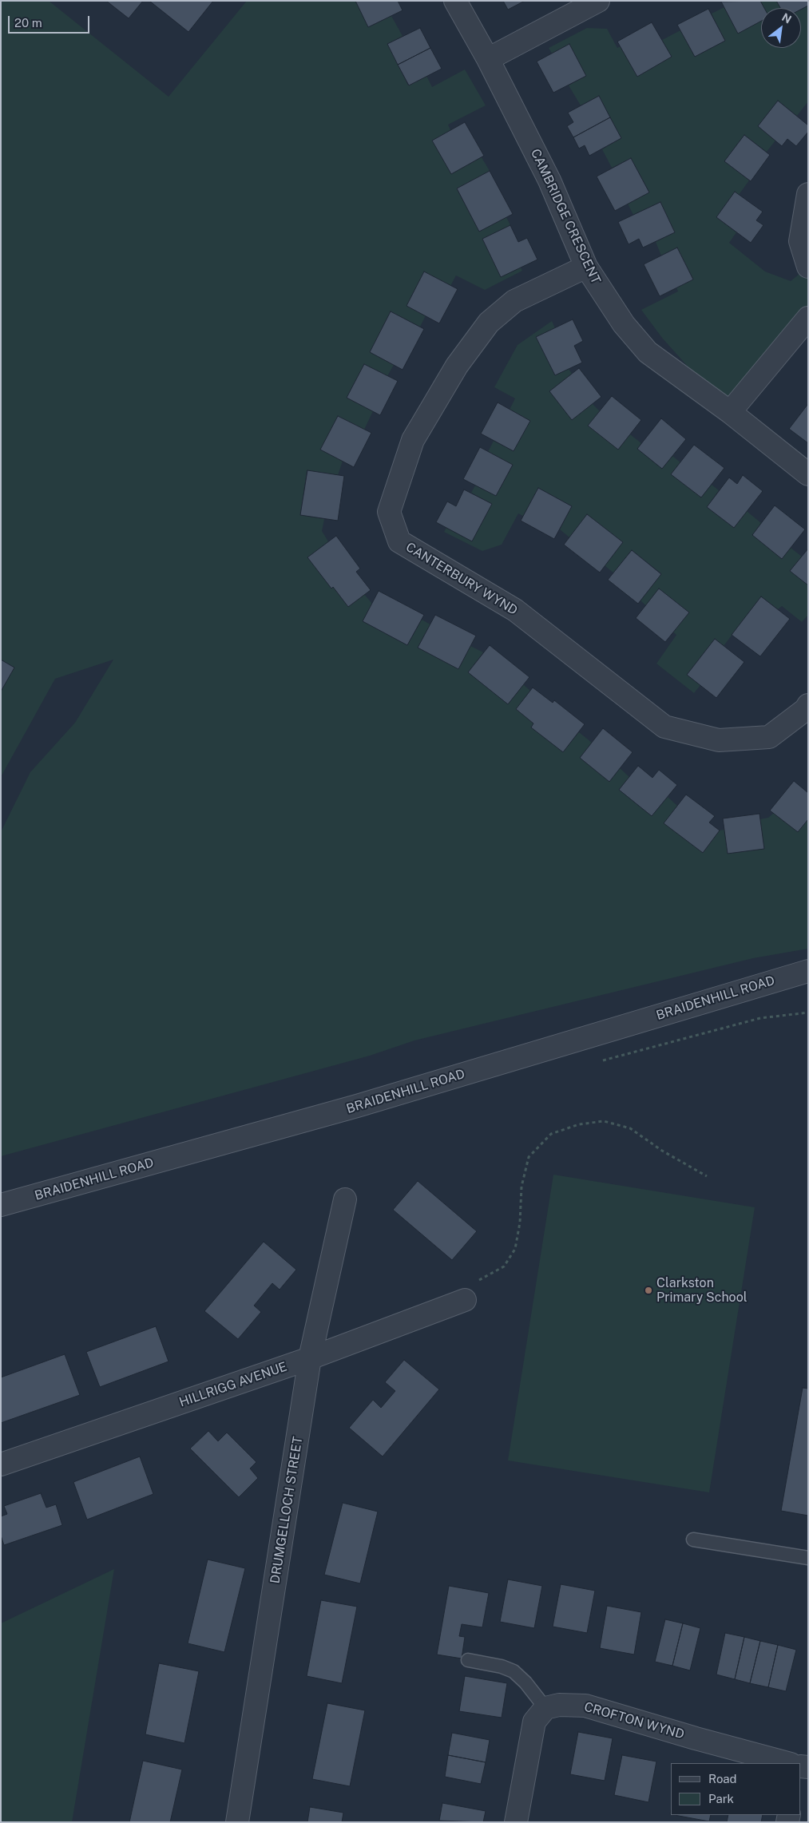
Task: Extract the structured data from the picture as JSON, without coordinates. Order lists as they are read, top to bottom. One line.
{"streets":{"street":["CAMBRIDGE CRESCENT","CANTERBURY WYND","BRAIDENHILL ROAD","HILLRIGG AVENUE","DRUMGELLOCH STREET","CROFTON WYND"]},"crossings":[["CAMBRIDGE CRESCENT","CANTERBURY WYND"],["HILLRIGG AVENUE","DRUMGELLOCH STREET"]],"places":["Clarkston Primary School"],"legend":["Road","Park"],"scale_bar":"20 m","north":"top right"}
